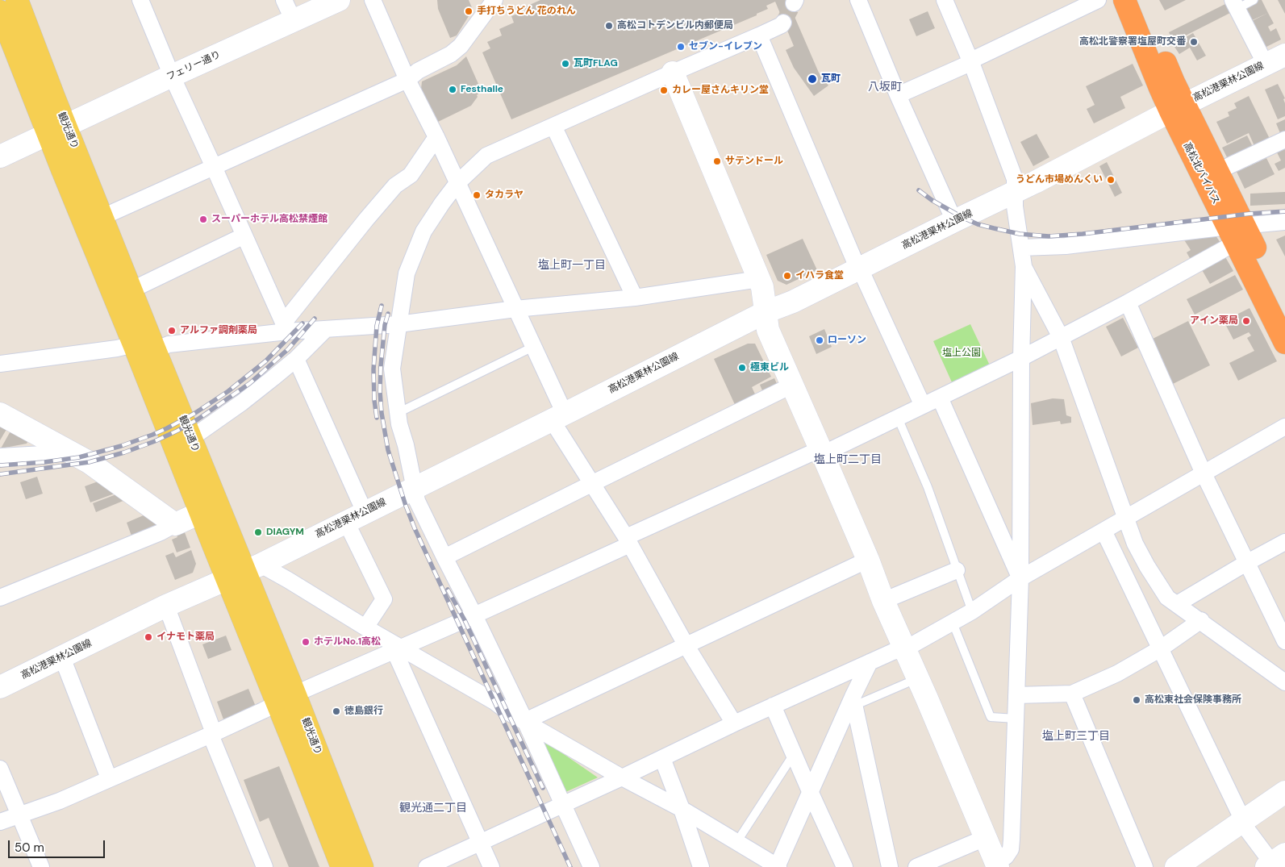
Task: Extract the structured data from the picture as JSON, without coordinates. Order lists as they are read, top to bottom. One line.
{"streets":{"highway":["高松北バイパス"],"main road":["観光通り"],"street":["フェリー通り","高松港栗林公園線"]},"crossings":[["フェリー通り","観光通り"],["高松港栗林公園線","観光通り"],["高松港栗林公園線","高松北バイパス"]],"districts":["八坂町","塩上町一丁目","塩上町二丁目","塩上町三丁目","観光通二丁目"],"parks":["塩上公園"],"places":["手打ちうどん 花のれん","高松コトデンビル内郵便局","高松北警察署塩屋町交番","セブン-イレブン","瓦町FLAG","瓦町","Festhalle","カレー屋さんキリン堂","サテンドール","うどん市場めんくい","タカラヤ","スーパーホテル高松禁煙館","イハラ食堂","アイン薬局","アルファ調剤薬局","ローソン","極東ビル","DIAGYM","イナモト薬局","ホテルNo.1高松","高松東社会保険事務所","徳島銀行"],"scale_bar":"50 m"}
